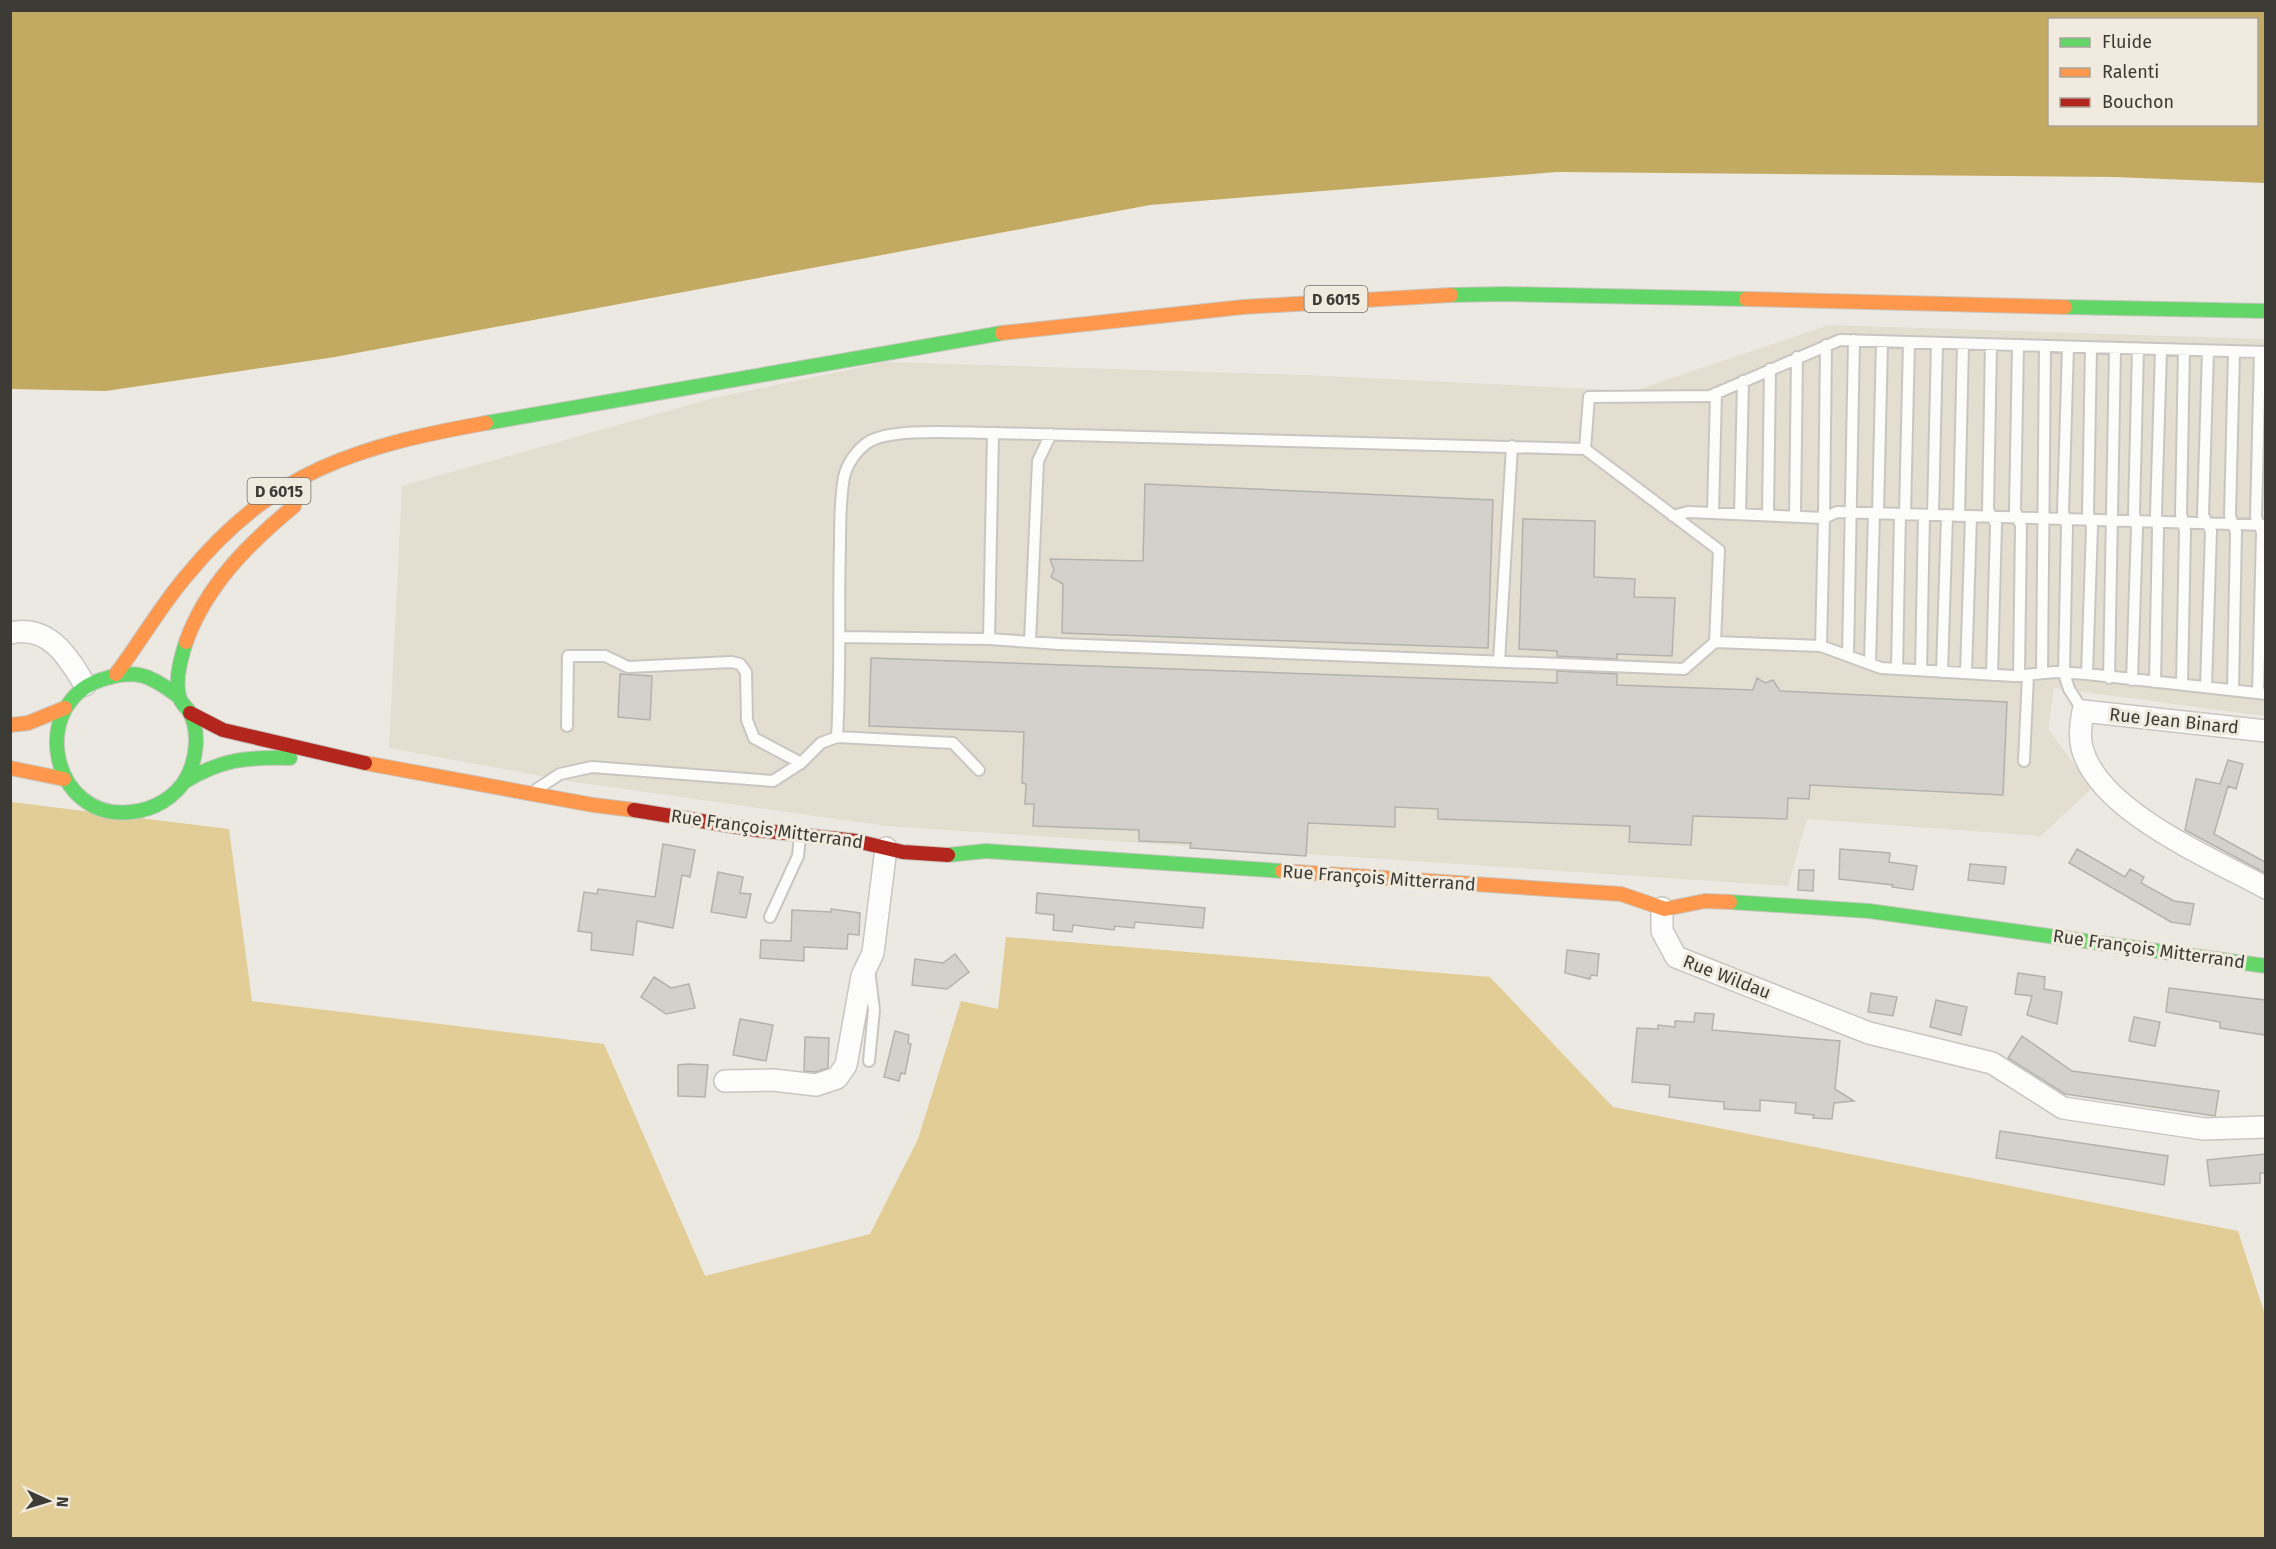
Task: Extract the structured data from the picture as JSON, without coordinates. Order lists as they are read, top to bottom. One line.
{"streets":{"main road":["D 6015","Rue François Mitterrand"],"street":["Rue Jean Binard","Rue Wildau"]},"crossings":[["Rue François Mitterrand","Rue Wildau"]],"legend":["Fluide","Ralenti","Bouchon"],"north":"right"}
